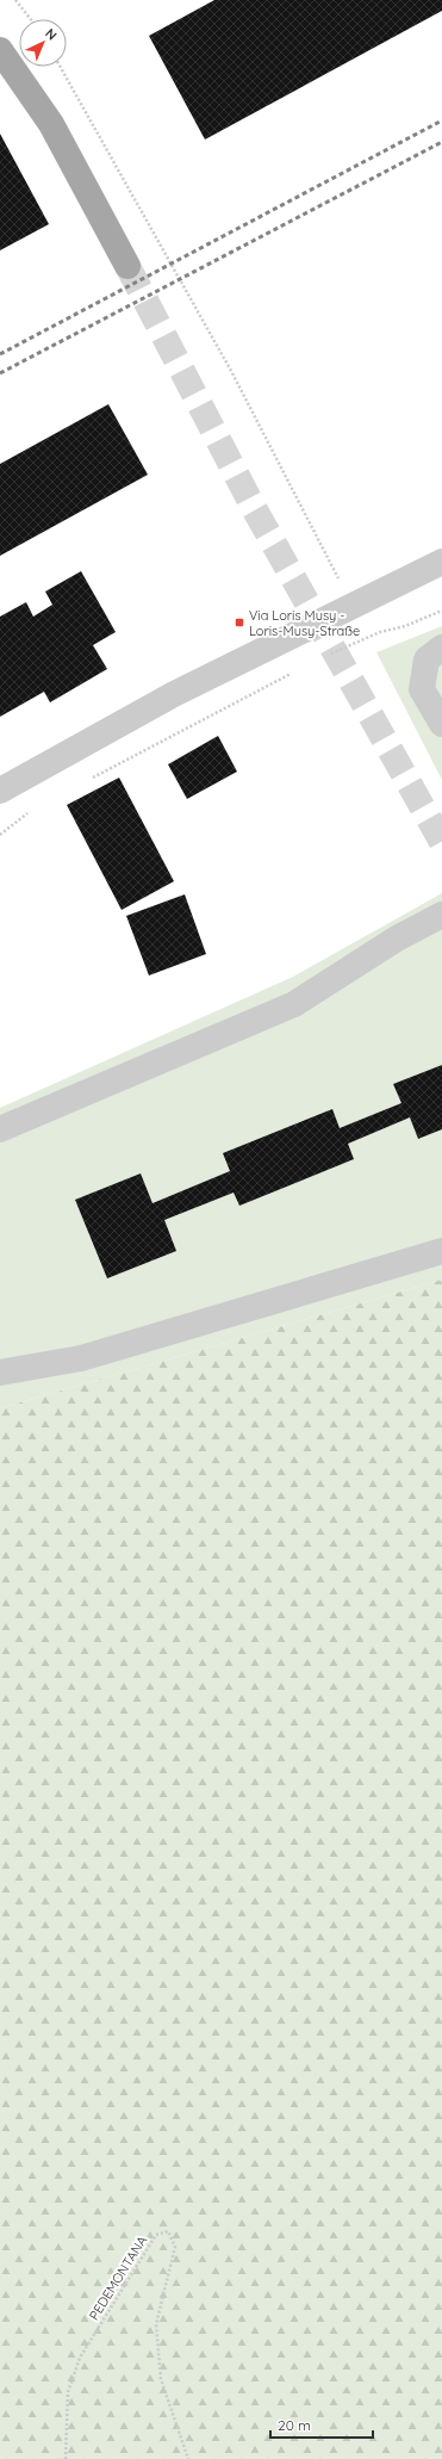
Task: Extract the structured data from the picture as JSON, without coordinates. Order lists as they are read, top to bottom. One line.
{"streets":{"path":["PEDEMONTANA"]},"places":{"transit":["Via Loris Musy - Loris-Musy-Straße"]},"scale_bar":"20 m","north":"top right"}
